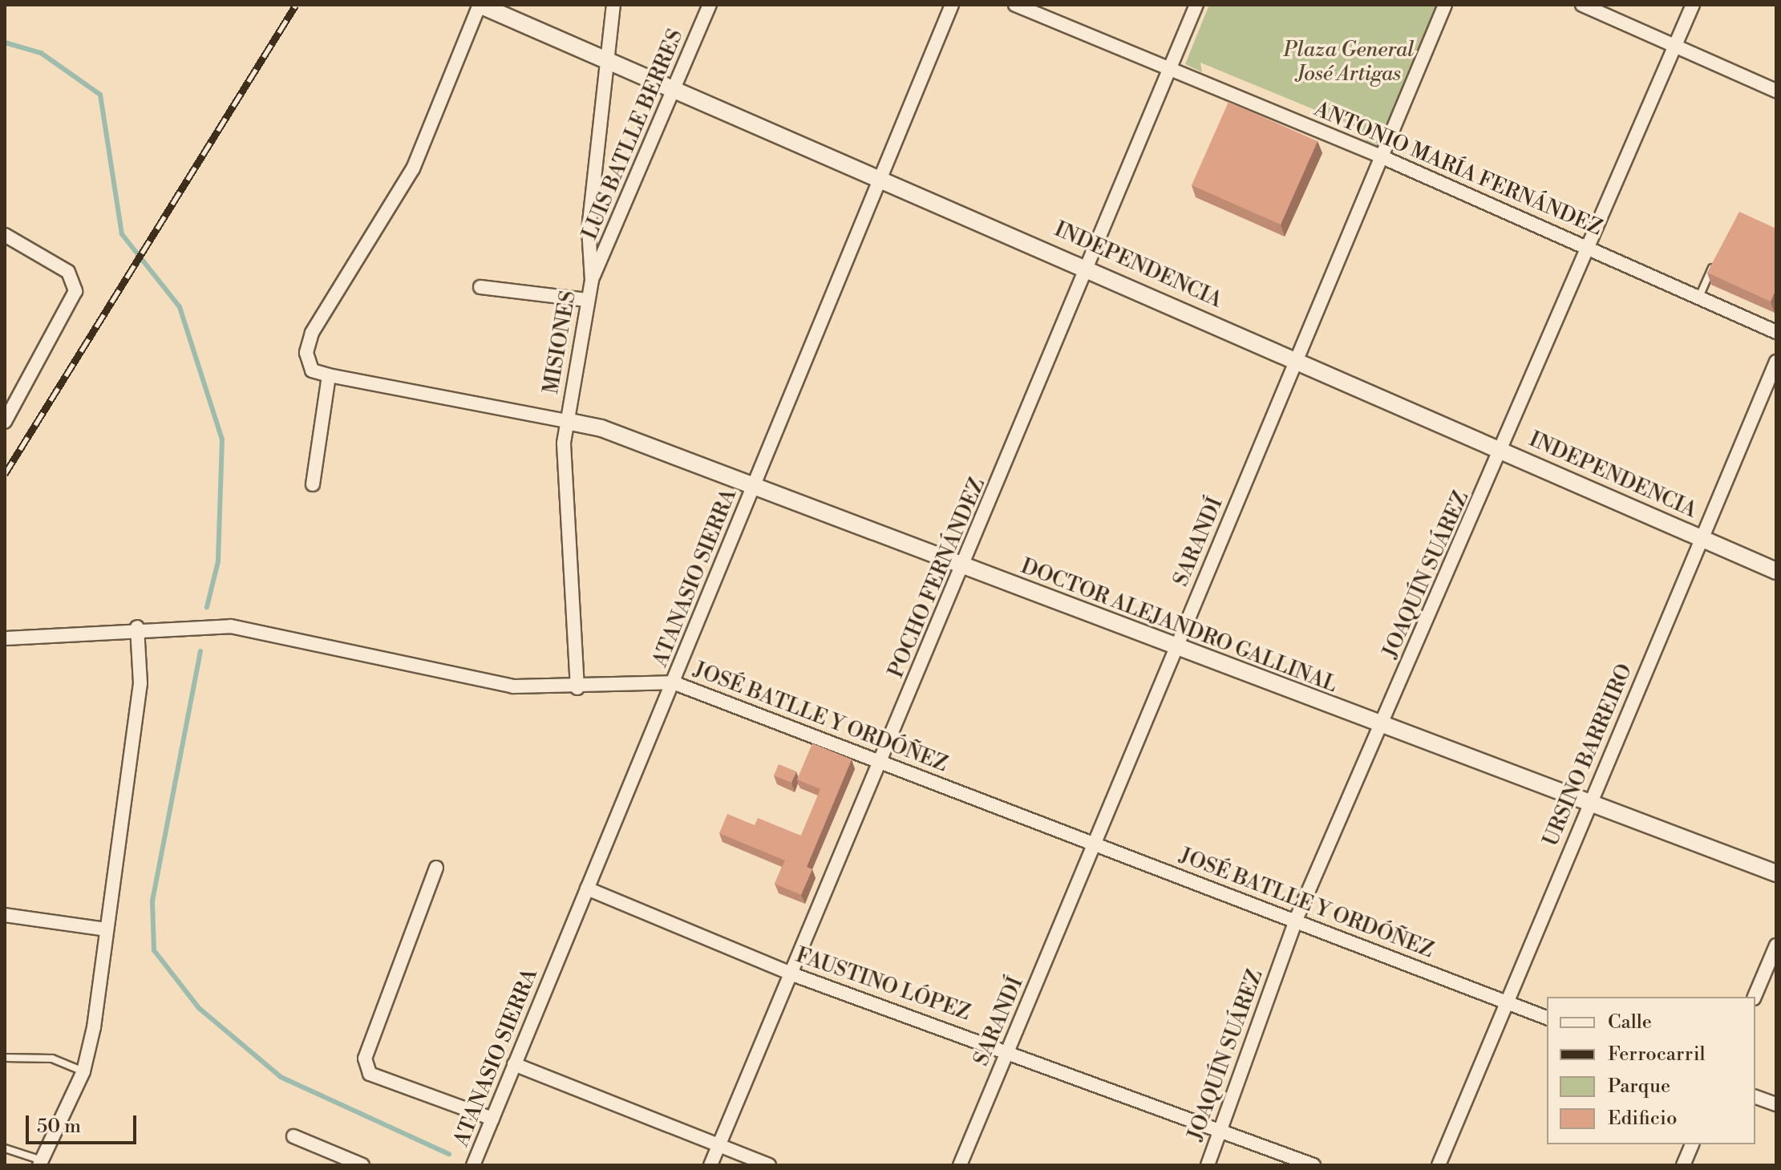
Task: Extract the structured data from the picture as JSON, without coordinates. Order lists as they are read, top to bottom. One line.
{"streets":{"street":["LUIS BATLLE BERRES","ANTONIO MARÍA FERNÁNDEZ","INDEPENDENCIA","MISIONES","SARANDÍ","JOAQUÍN SUÁREZ","ATANASIO SIERRA","POCHO FERNÁNDEZ","DOCTOR ALEJANDRO GALLINAL","JOSÉ BATLLE Y ORDÓÑEZ","URSINO BARREIRO","FAUSTINO LÓPEZ"]},"crossings":[["LUIS BATLLE BERRES","INDEPENDENCIA"],["LUIS BATLLE BERRES","MISIONES"],["ANTONIO MARÍA FERNÁNDEZ","SARANDÍ"],["ANTONIO MARÍA FERNÁNDEZ","JOAQUÍN SUÁREZ"],["ANTONIO MARÍA FERNÁNDEZ","POCHO FERNÁNDEZ"],["INDEPENDENCIA","MISIONES"],["INDEPENDENCIA","SARANDÍ"],["INDEPENDENCIA","JOAQUÍN SUÁREZ"],["INDEPENDENCIA","ATANASIO SIERRA"],["INDEPENDENCIA","POCHO FERNÁNDEZ"],["INDEPENDENCIA","URSINO BARREIRO"],["MISIONES","DOCTOR ALEJANDRO GALLINAL"],["MISIONES","JOSÉ BATLLE Y ORDÓÑEZ"],["SARANDÍ","DOCTOR ALEJANDRO GALLINAL"],["SARANDÍ","JOSÉ BATLLE Y ORDÓÑEZ"],["SARANDÍ","FAUSTINO LÓPEZ"],["JOAQUÍN SUÁREZ","DOCTOR ALEJANDRO GALLINAL"],["JOAQUÍN SUÁREZ","JOSÉ BATLLE Y ORDÓÑEZ"],["JOAQUÍN SUÁREZ","FAUSTINO LÓPEZ"],["ATANASIO SIERRA","DOCTOR ALEJANDRO GALLINAL"],["ATANASIO SIERRA","JOSÉ BATLLE Y ORDÓÑEZ"],["ATANASIO SIERRA","FAUSTINO LÓPEZ"],["POCHO FERNÁNDEZ","DOCTOR ALEJANDRO GALLINAL"],["POCHO FERNÁNDEZ","JOSÉ BATLLE Y ORDÓÑEZ"],["POCHO FERNÁNDEZ","FAUSTINO LÓPEZ"],["DOCTOR ALEJANDRO GALLINAL","URSINO BARREIRO"],["JOSÉ BATLLE Y ORDÓÑEZ","URSINO BARREIRO"]],"parks":["Plaza General José Artigas"],"legend":["Calle","Ferrocarril","Parque","Edificio"],"scale_bar":"50 m"}
